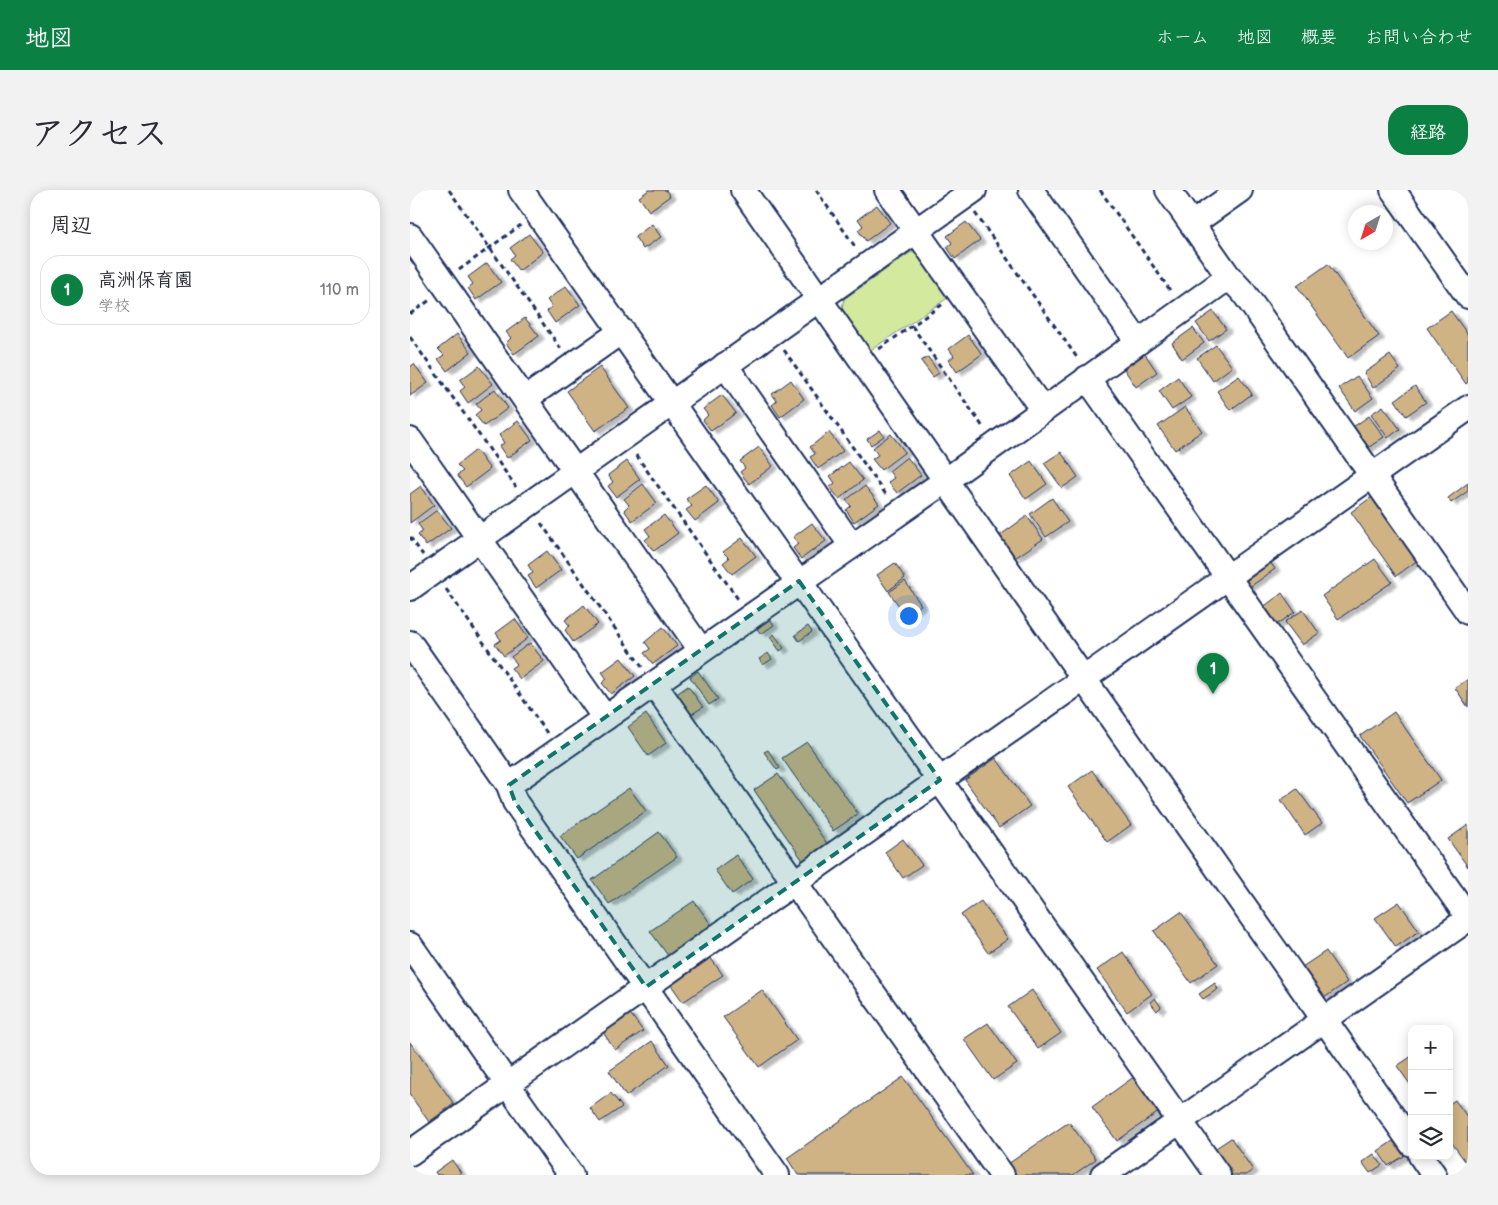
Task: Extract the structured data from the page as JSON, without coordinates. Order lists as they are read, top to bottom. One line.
{"north":"bottom left","page":{"header":"地図","nav":["ホーム","地図","概要","お問い合わせ"],"title":"アクセス","buttons":"経路","heading":"周辺","list":[{"mark":"1","name":"高洲保育園","note":"学校","value":"110 m"}],"pins":"1","map_buttons":["+","−"]}}
